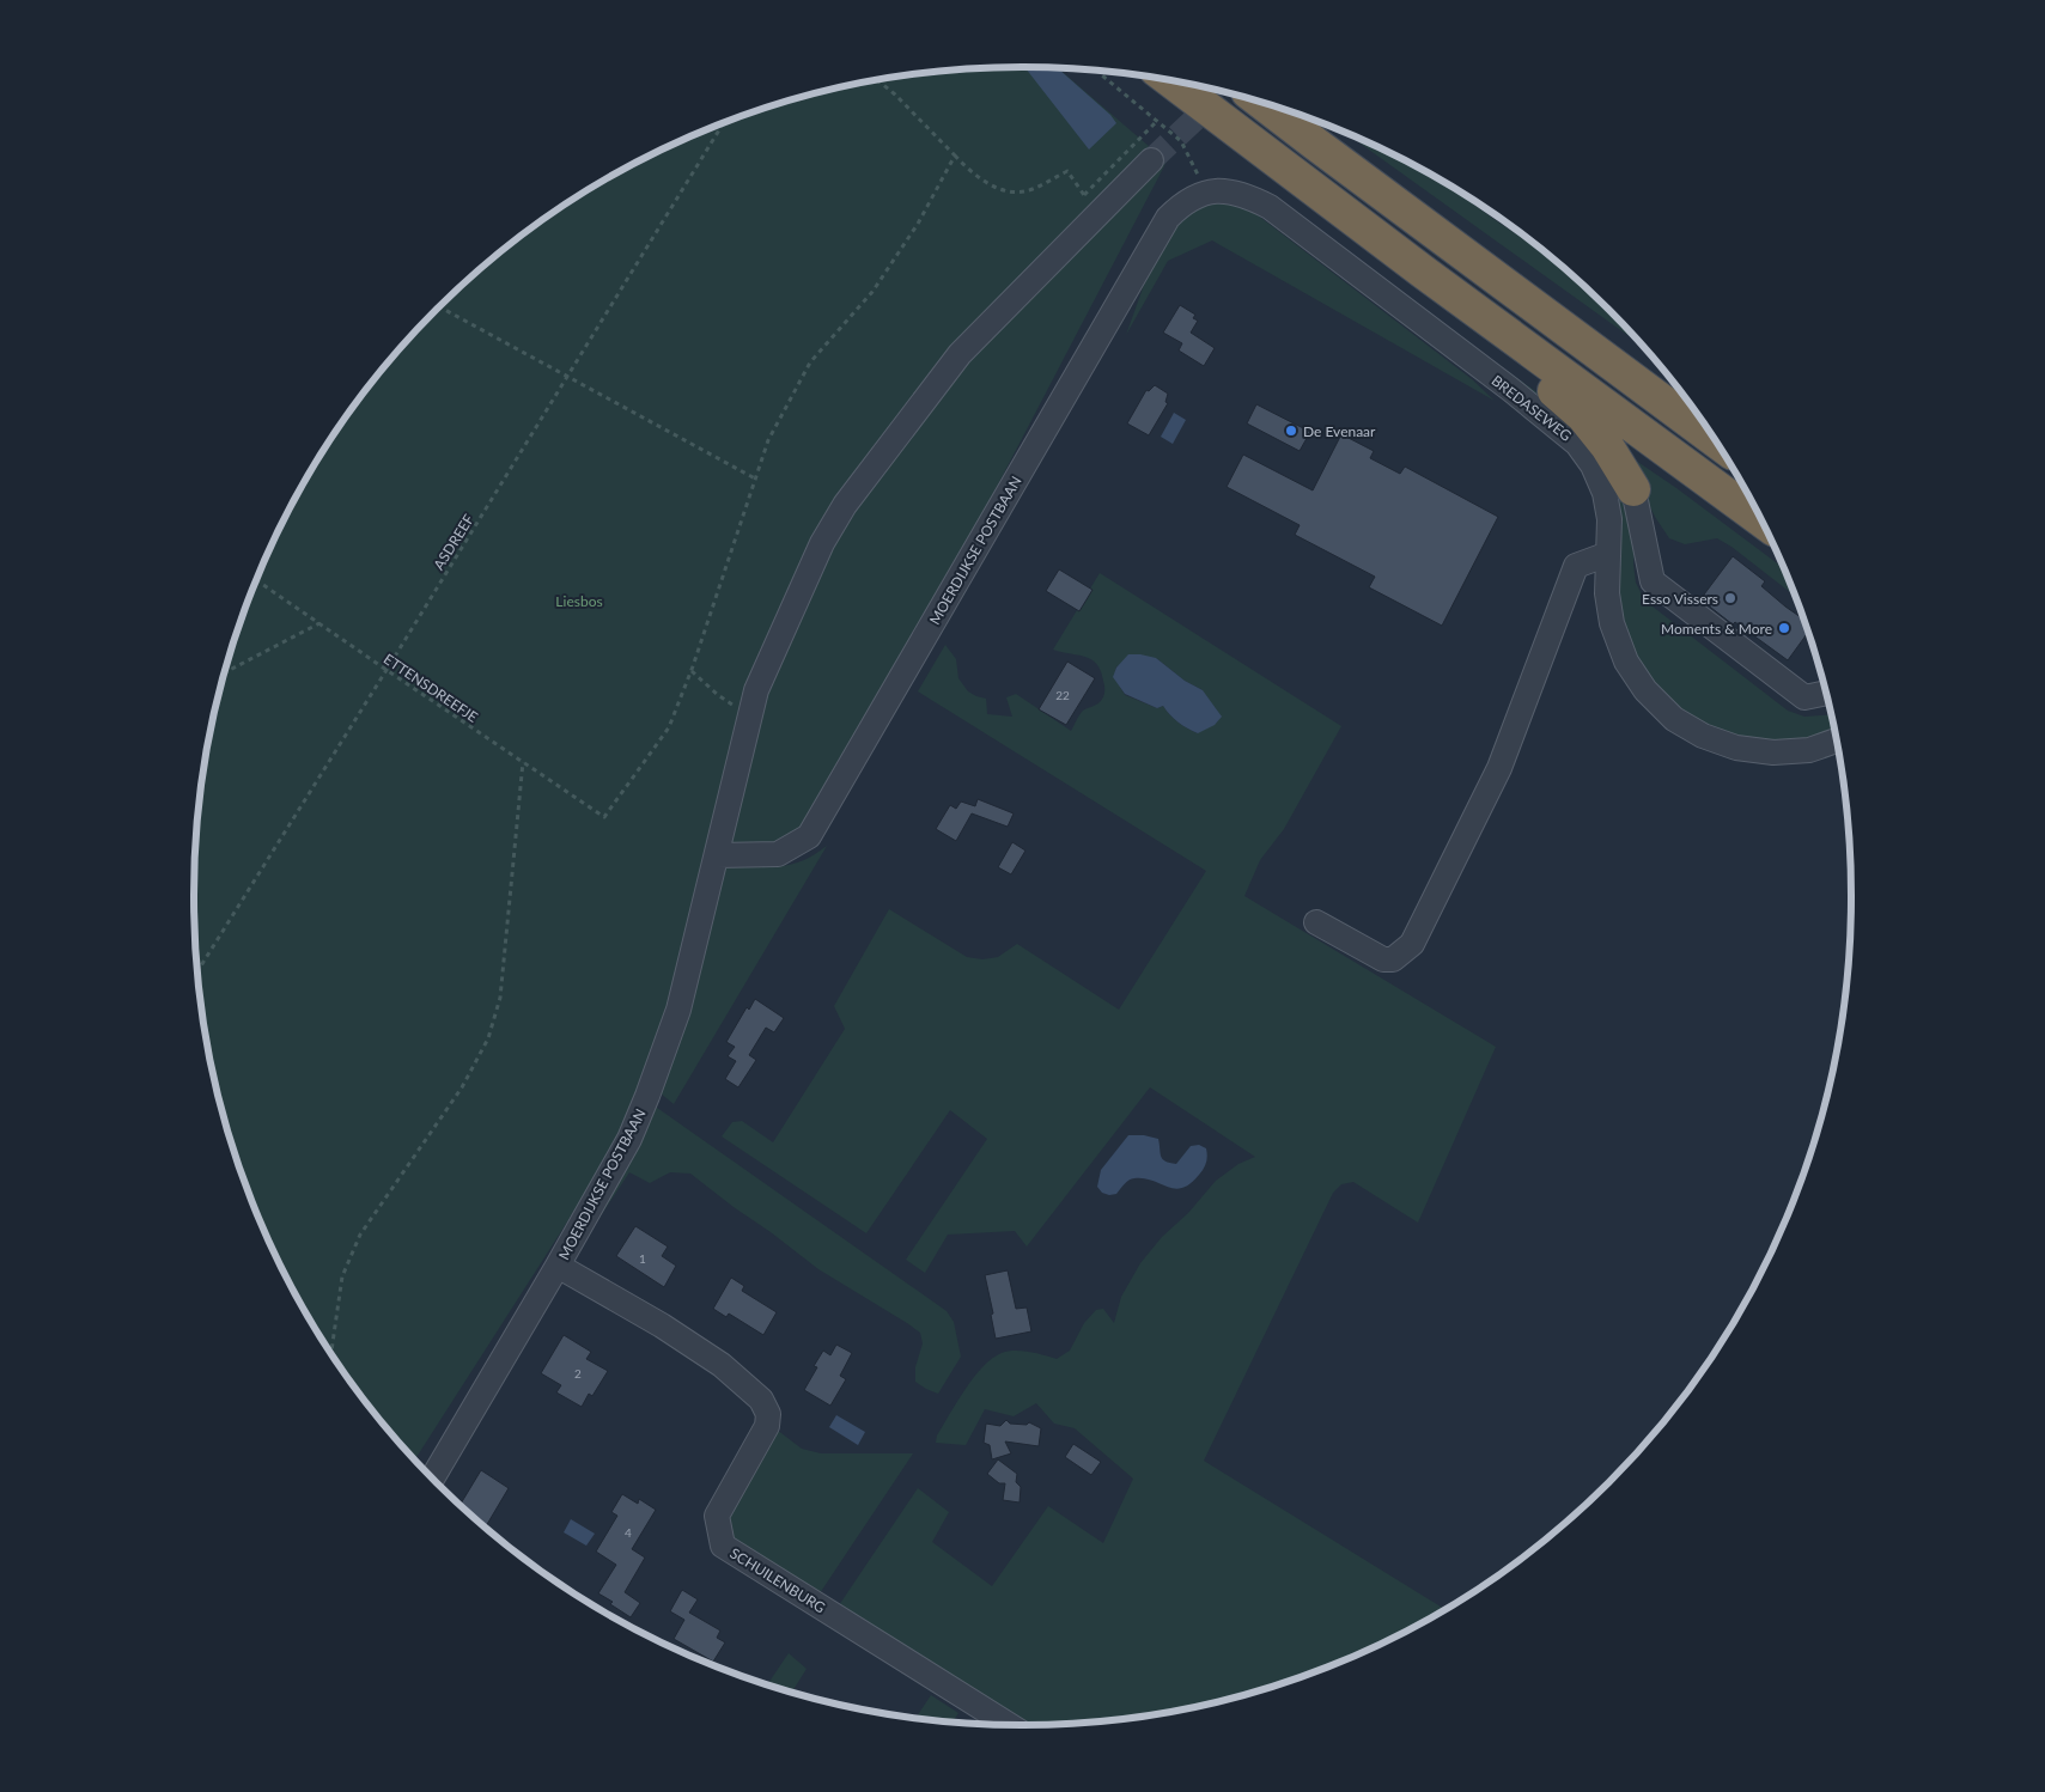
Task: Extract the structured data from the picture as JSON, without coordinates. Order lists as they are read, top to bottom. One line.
{"streets":{"street":["BREDASEWEG","MOERDIJKSE POSTBAAN","SCHUILENBURG"],"path":["ASDREEF","ETTENSDREEFJE"]},"crossings":[["BREDASEWEG","MOERDIJKSE POSTBAAN"],["ASDREEF","ETTENSDREEFJE"],["MOERDIJKSE POSTBAAN","SCHUILENBURG"]],"parks":["Liesbos"],"places":["De Evenaar","Esso Vissers","Moments & More"],"house_numbers":["22","1","2","4"]}
